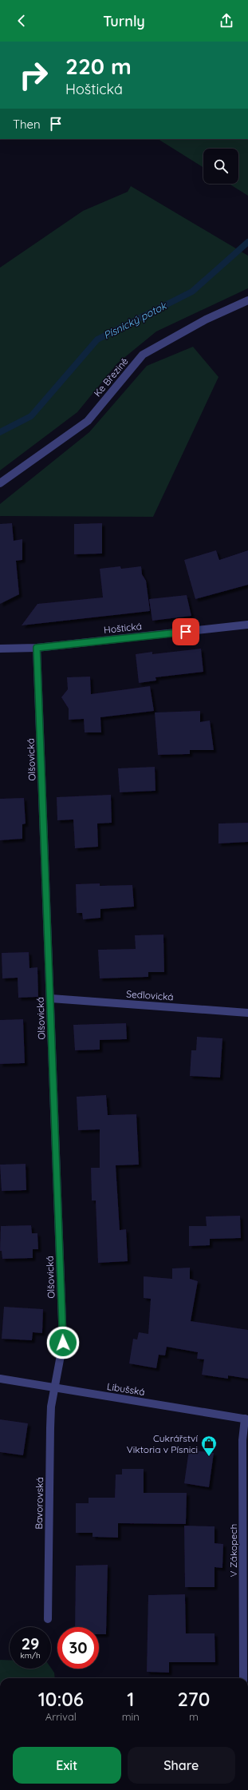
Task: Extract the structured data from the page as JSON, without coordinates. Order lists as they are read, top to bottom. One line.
{"streets":{"street":["Ke Březině","Hoštická","Olšovická","Sedlovická","Libušská","Bavorovská","V Zákopech"]},"crossings":[["Hoštická","Olšovická"],["Olšovická","Sedlovická"],["Olšovická","Libušská"],["Olšovická","Bavorovská"],["Libušská","Bavorovská"],["Libušská","V Zákopech"]],"water":["Písnický potok"],"places":{"shop":["Cukrářství Viktoria v Písnici"]},"page":{"header":"Turnly","turn":["220 m","Hoštická"],"then":"Then","speed":"29 km/h","limit":"30","eta":["10:06","Arrival","1","min","270","m"],"buttons":["Exit","Share"]}}
